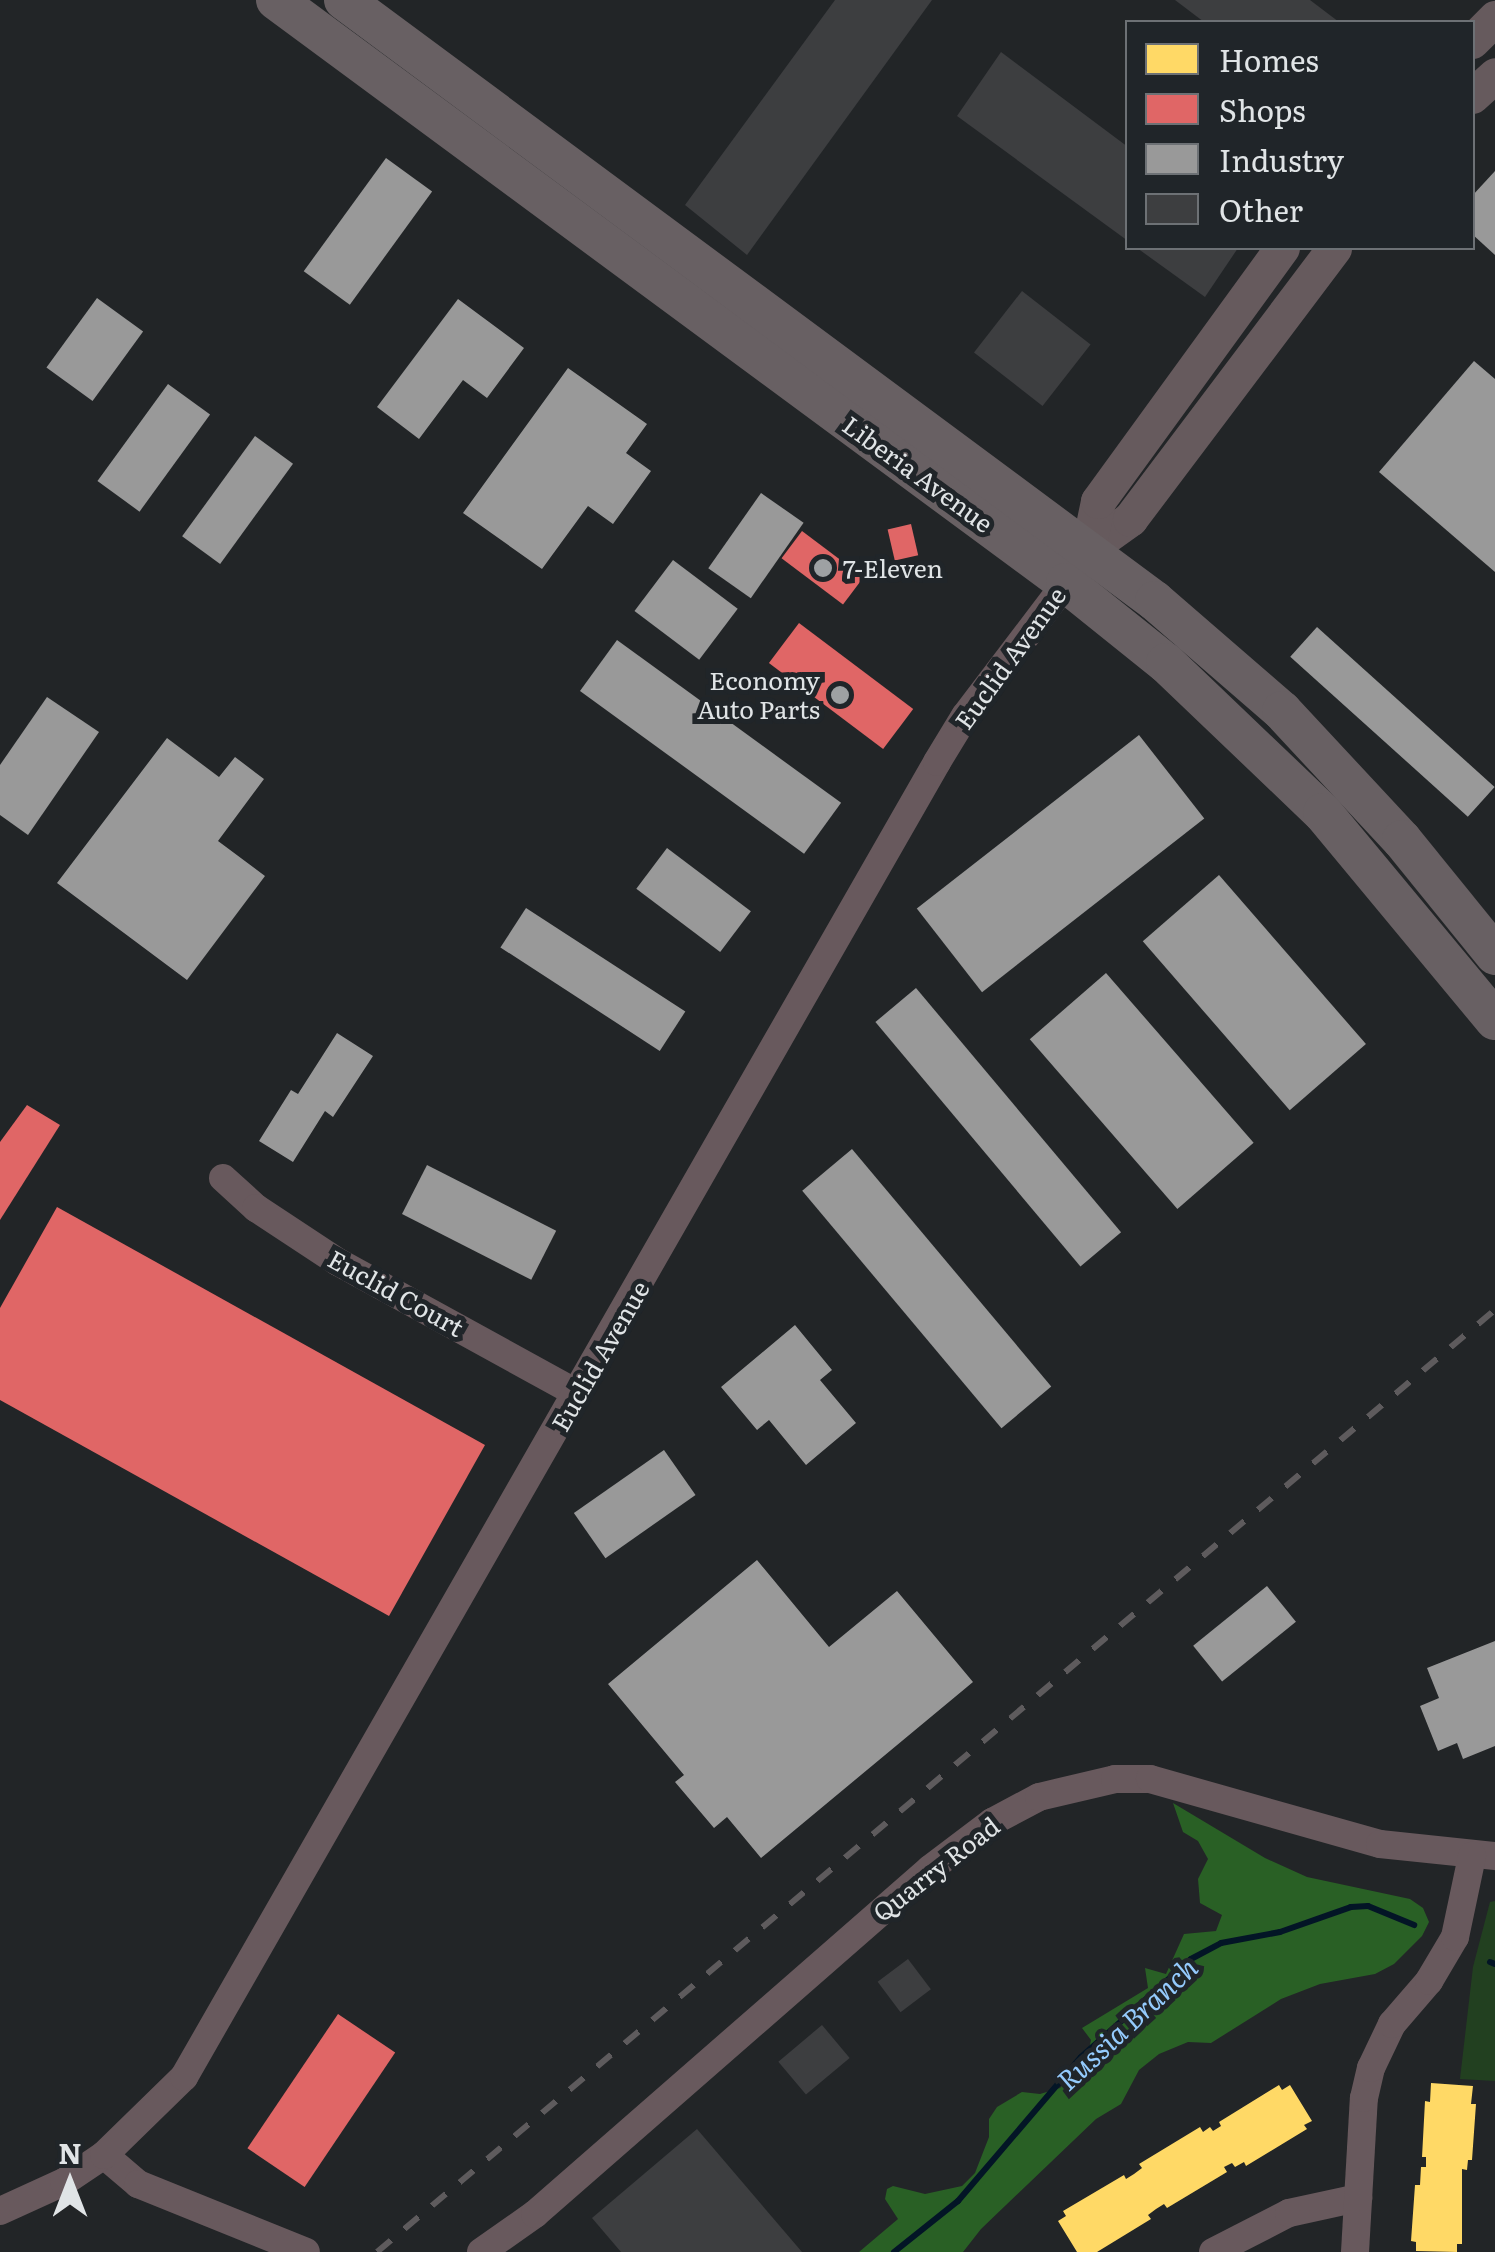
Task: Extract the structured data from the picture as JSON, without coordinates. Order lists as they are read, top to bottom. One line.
{"streets":{"highway":["Liberia Avenue"],"main road":["Euclid Avenue"],"street":["Euclid Court","Quarry Road"]},"crossings":[["Liberia Avenue","Euclid Avenue"],["Euclid Avenue","Euclid Court"]],"water":["Russia Branch"],"places":["7-Eleven","Economy Auto Parts"],"legend":["Homes","Shops","Industry","Other"],"north":"top"}
